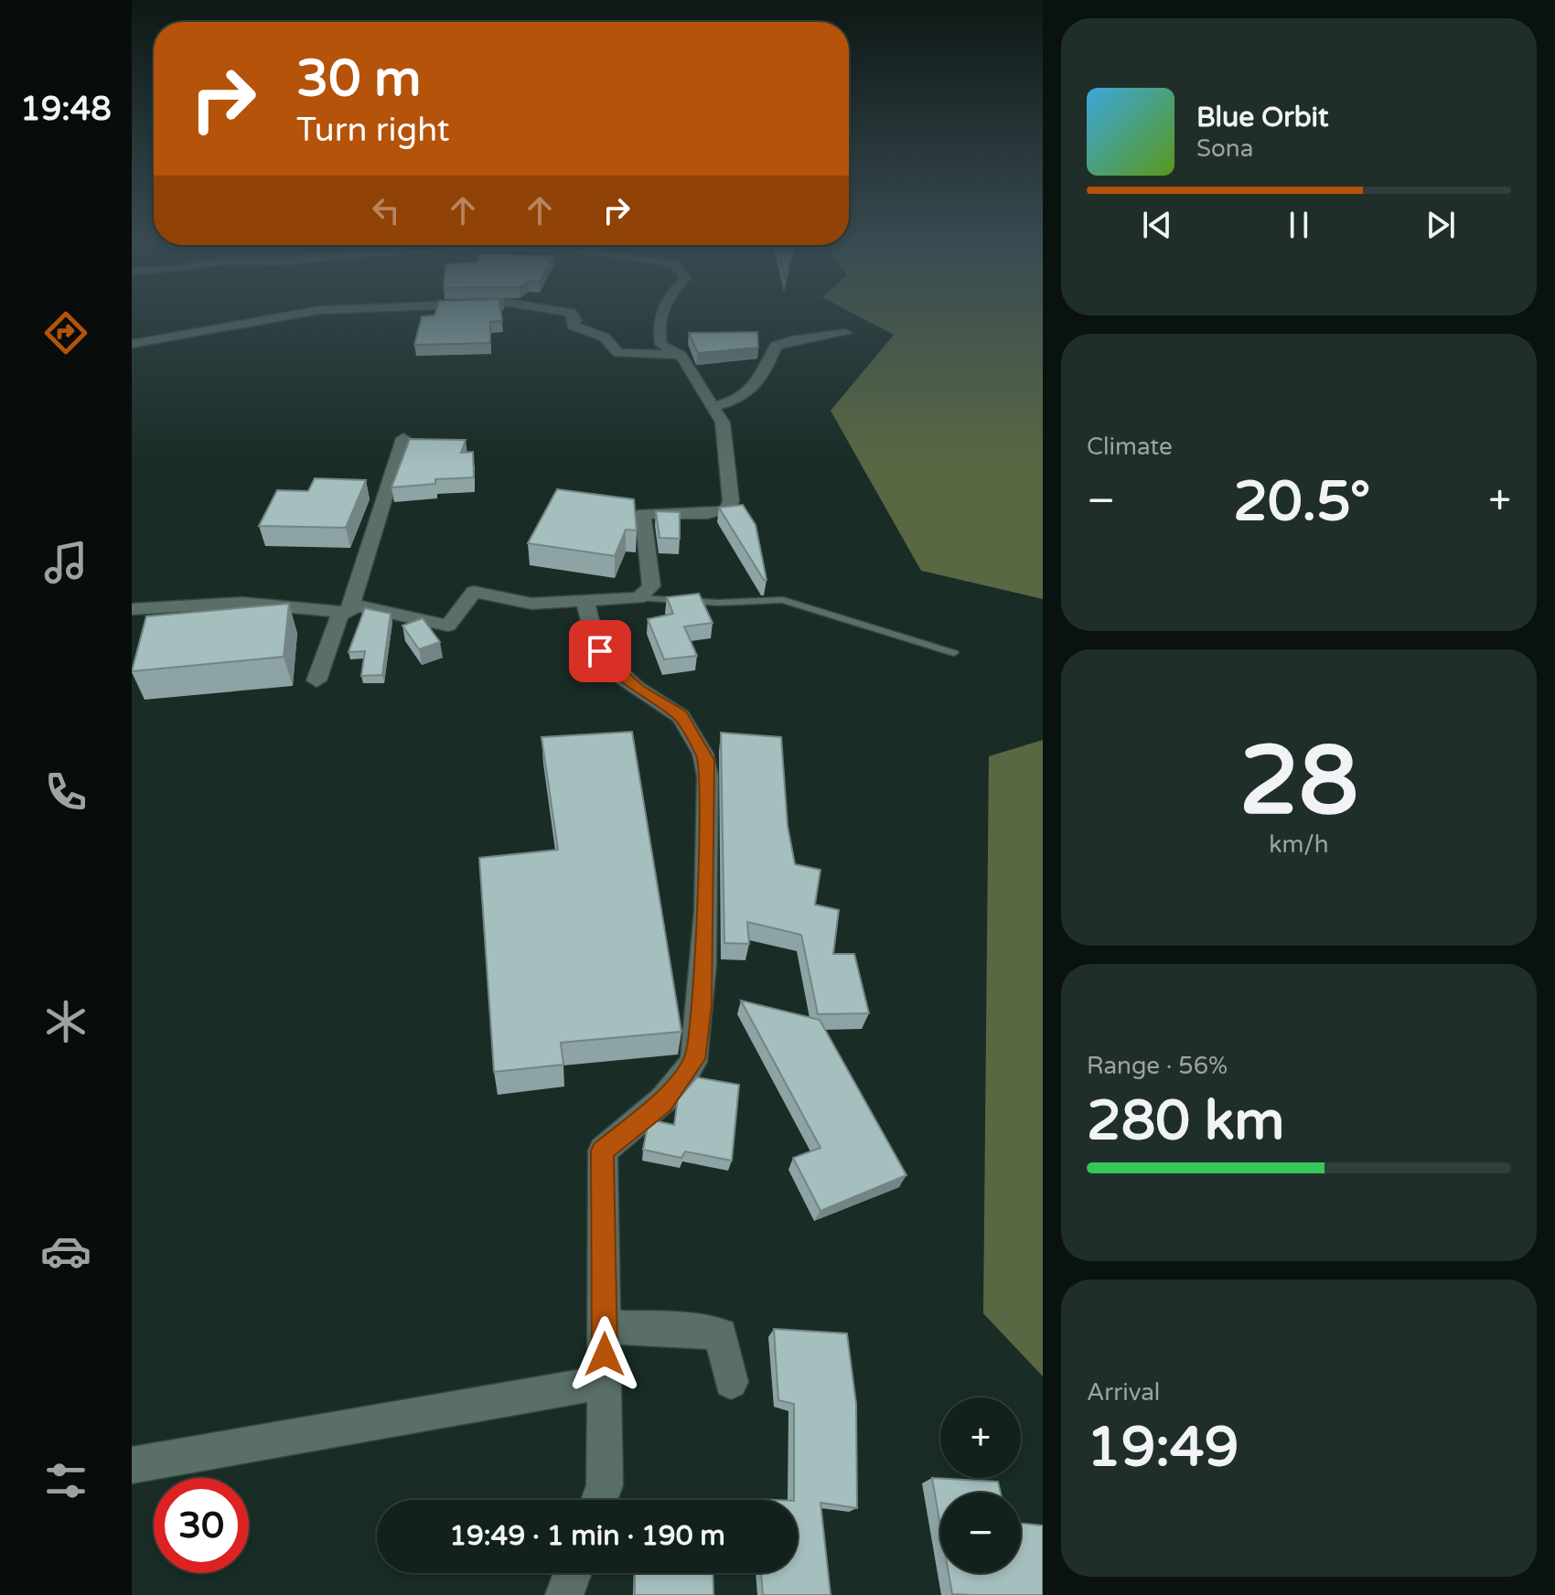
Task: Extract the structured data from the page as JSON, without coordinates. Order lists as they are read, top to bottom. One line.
{"page":{"tabs":"19:48","turn":["30 m","Turn right"],"song":["Blue Orbit","Sona"],"tile":["Climate",["28","km/h"],["Range · 56%","280 km"],["Arrival","19:49"]],"heat":["−","20.5°","+"],"map_buttons":["+","−"],"limit":"30","trip":"19:49 · 1 min · 190 m"}}
